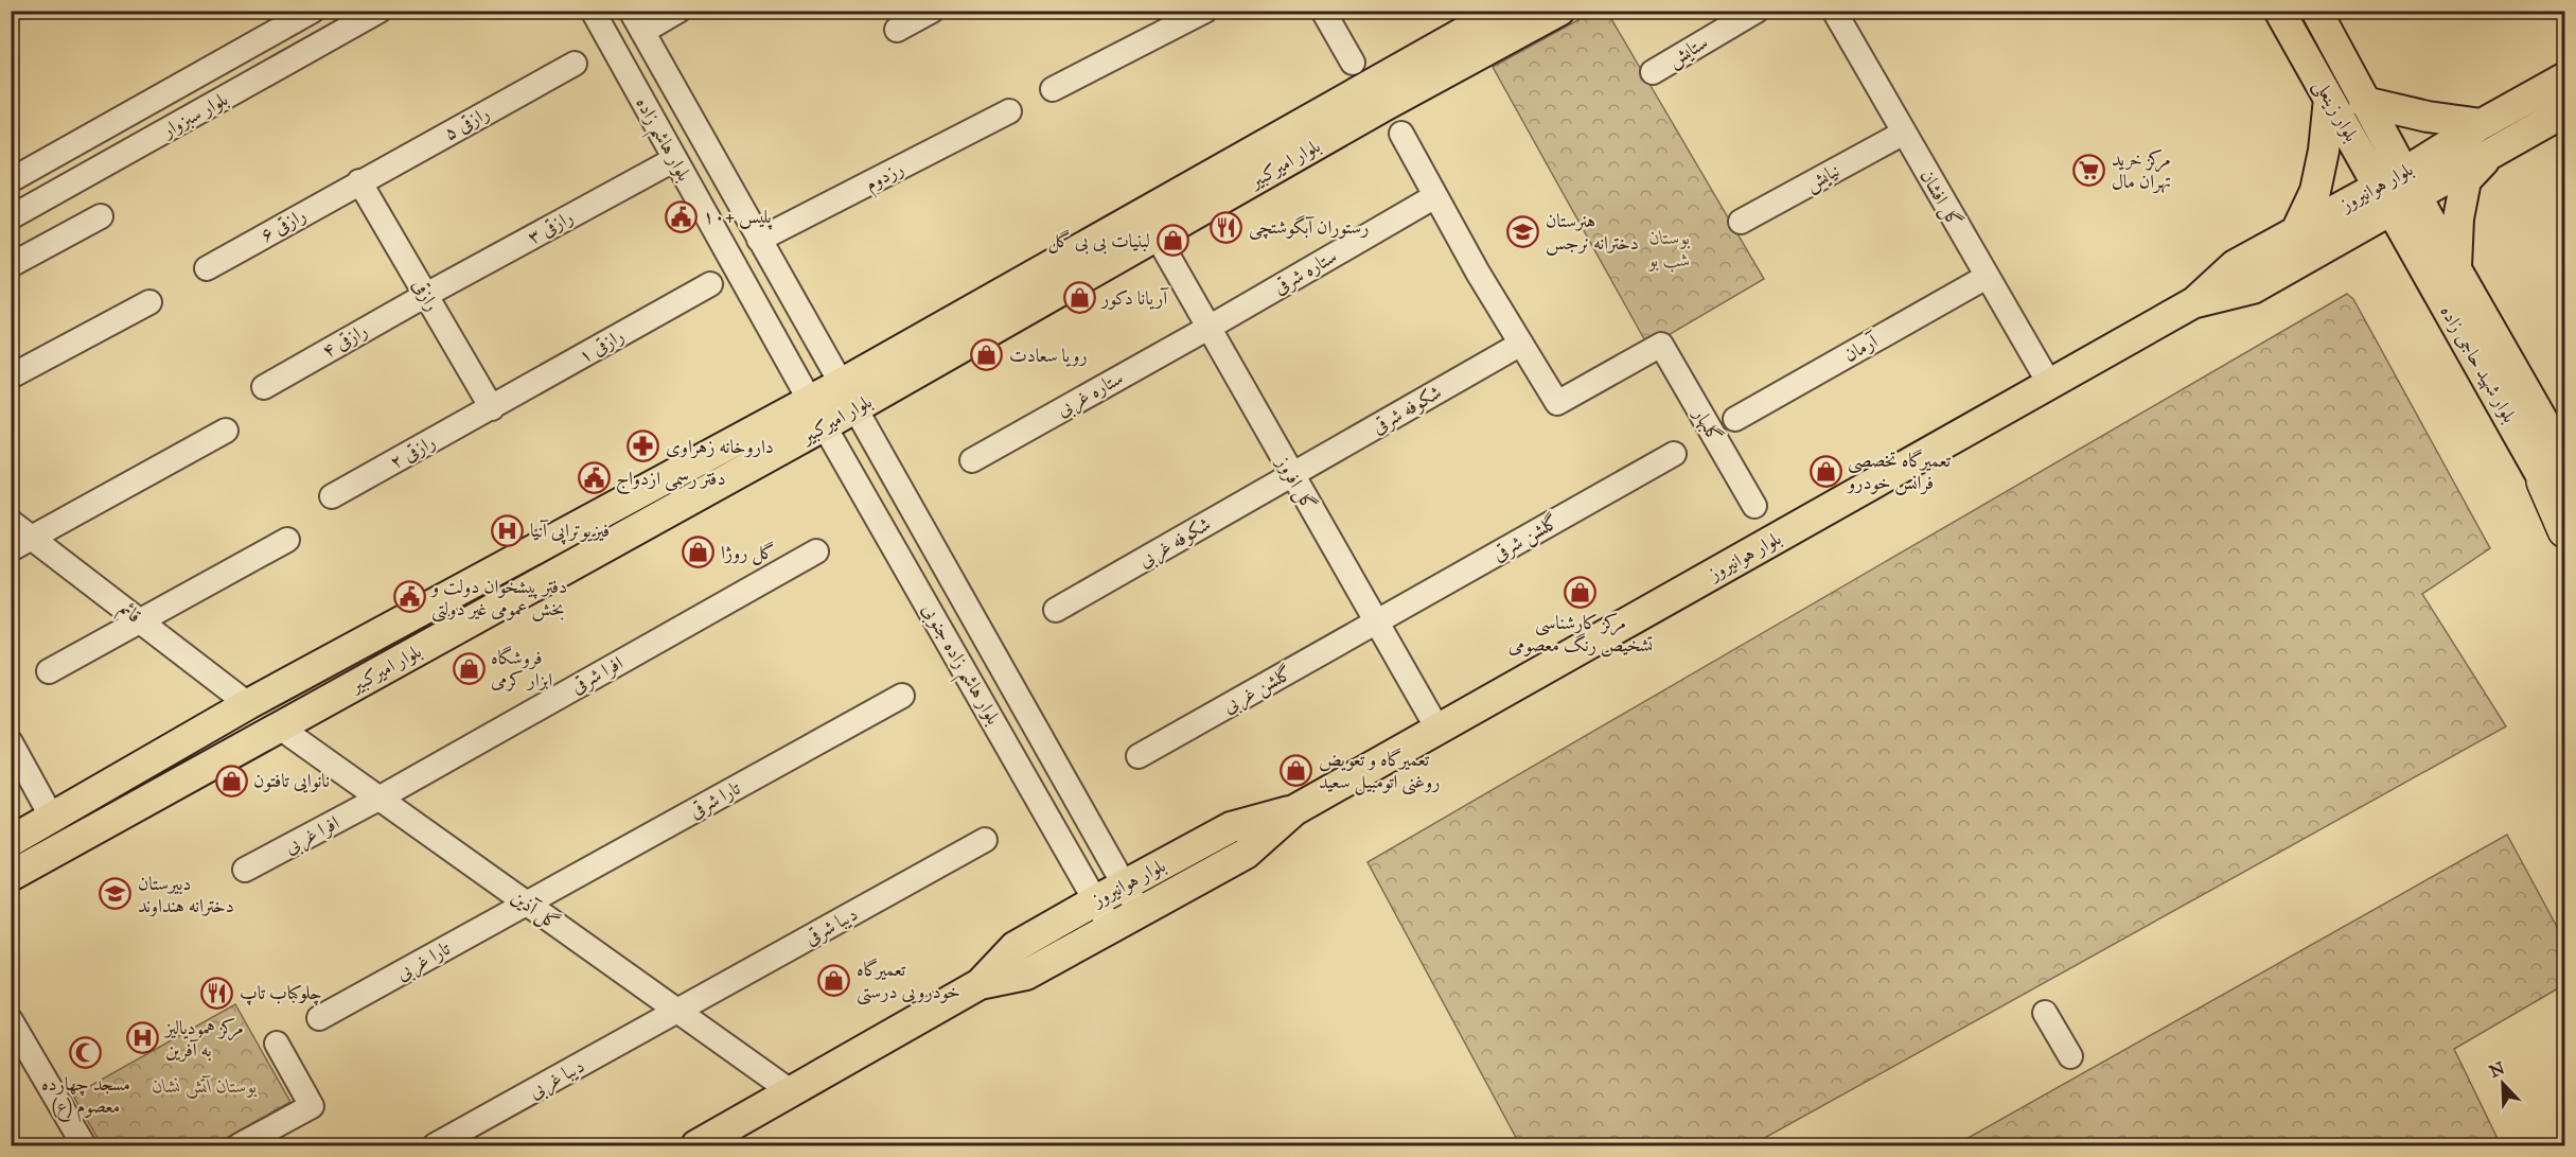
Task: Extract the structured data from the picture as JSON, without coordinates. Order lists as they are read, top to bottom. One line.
{"streets":{"main road":["بلوار زینعلی","بلوار امیرکبیر","بلوار هوانیروز","بلوار شهید حاجی زاده"],"street":["ستایش","بلوار سبزوار","رازقی ۵","بلوار هاشم زاده","رزدوم","نیایش","گل افشان","رازقی ۶","رازقی ۳","ستاره شرقی","رازقی","رازقی ۴","رازقی ۱","آرمان","ستاره غربی","شکوفه شرقی","گلبهار","رازقی ۲","گل افروز","گلشن شرقی","شکوفه غربی","قائم","بلوار هاشم زاده جنوبی","افرا شرقی","گلشن غربی","تارا شرقی","افرا غربی","گل آذین","دیبا شرقی","تارا غربی","دیبا غربی"]},"crossings":[["بلوار زینعلی","بلوار هوانیروز"],["بلوار زینعلی","بلوار شهید حاجی زاده"],["رازقی ۵","رازقی ۶"],["رازقی ۵","رازقی"],["بلوار هاشم زاده","بلوار امیرکبیر"],["بلوار هاشم زاده","رزدوم"],["بلوار هاشم زاده","رازقی ۳"],["بلوار هاشم زاده","بلوار هاشم زاده جنوبی"],["بلوار امیرکبیر","گل افروز"],["بلوار امیرکبیر","قائم"],["بلوار امیرکبیر","بلوار هاشم زاده جنوبی"],["بلوار امیرکبیر","گل آذین"],["نیایش","گل افشان"],["بلوار هوانیروز","گل افشان"],["بلوار هوانیروز","بلوار شهید حاجی زاده"],["بلوار هوانیروز","گل افروز"],["بلوار هوانیروز","بلوار هاشم زاده جنوبی"],["بلوار هوانیروز","گل آذین"],["گل افشان","آرمان"],["رازقی ۶","رازقی"],["رازقی ۳","رازقی"],["رازقی ۳","رازقی ۴"],["ستاره شرقی","ستاره غربی"],["ستاره شرقی","گل افروز"],["رازقی","رازقی ۴"],["رازقی","رازقی ۱"],["رازقی","رازقی ۲"],["رازقی ۱","رازقی ۲"],["ستاره غربی","گل افروز"],["شکوفه شرقی","گلبهار"],["شکوفه شرقی","گل افروز"],["شکوفه شرقی","شکوفه غربی"],["گل افروز","گلشن شرقی"],["گل افروز","شکوفه غربی"],["گل افروز","گلشن غربی"],["گلشن شرقی","گلشن غربی"],["افرا شرقی","افرا غربی"],["افرا شرقی","گل آذین"],["تارا شرقی","گل آذین"],["تارا شرقی","تارا غربی"],["افرا غربی","گل آذین"],["گل آذین","دیبا شرقی"],["گل آذین","تارا غربی"],["گل آذین","دیبا غربی"],["دیبا شرقی","دیبا غربی"]],"parks":["بوستان شب بو","بوستان آتش نشان"],"places":{"supermarket":["مرکز خرید تهران مال"],"public building":["پلیس +۱۰","دفتر رسمی ازدواج","دفتر پیشخوان دولت و بخش عمومی غیر دولتی"],"restaurant":["رستوران آبگوشتچی","چلوکباب تاپ"],"school or university":["هنرستان دخترانه نرجس","دبیرستان دخترانه هنداوند"],"shop":["لبنیات بی بی گل","آریانا دکور","رویا سعادت","تعمیرگاه تخصصی فرانس خودرو","گل روژا","مرکز کارشناسی تشخیص رنگ معصومی","فروشگاه ابزار کرمی","تعمیرگاه و تعویض روغنی اتومبیل سعید","نانوایی تافتون","تعمیرگاه خودرویی درستی"],"pharmacy":["داروخانه زهراوی"],"hospital":["فیزیوتراپی آنیا","مرکز همودیالیز به آفرین"],"mosque":["مسجد چهارده معصوم (ع)"]},"north":"top left"}
